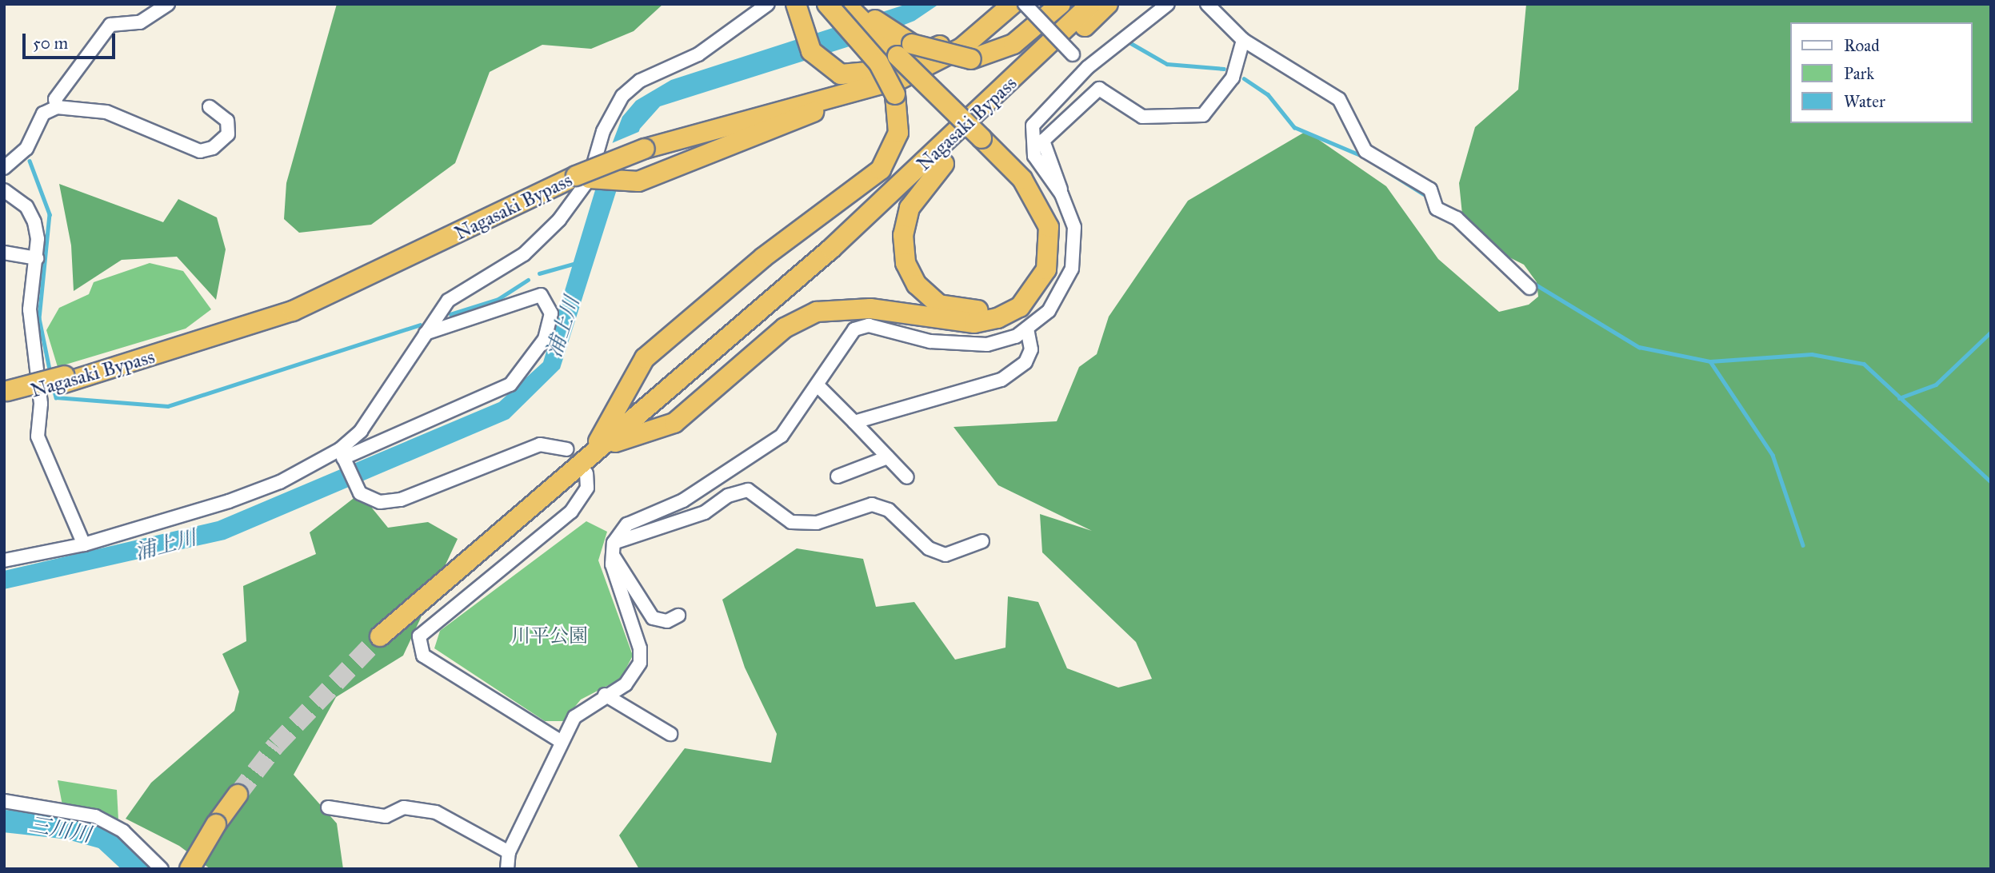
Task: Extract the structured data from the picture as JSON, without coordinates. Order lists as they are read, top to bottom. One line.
{"streets":{"highway":["Nagasaki Bypass"]},"water":["浦上川","三川川"],"parks":["川平公園"],"legend":["Road","Park","Water"],"scale_bar":"50 m"}
